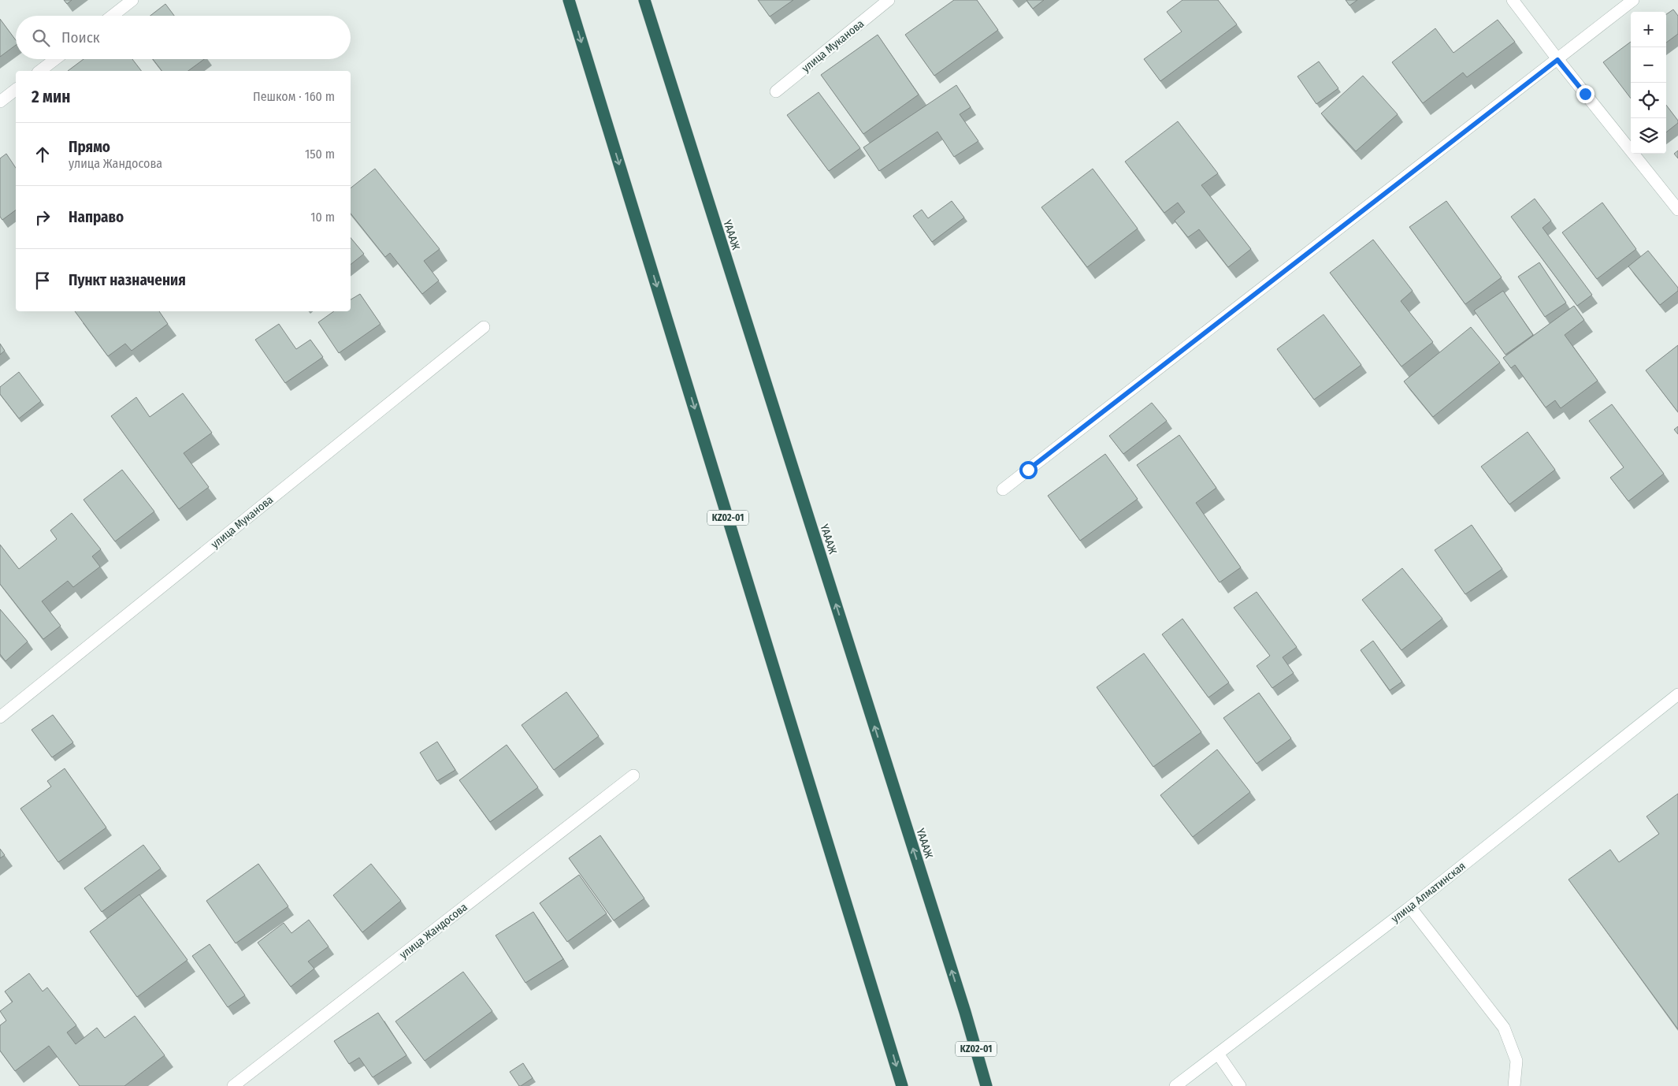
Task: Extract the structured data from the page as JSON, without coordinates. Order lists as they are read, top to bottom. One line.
{"streets":{"highway":["ҮАААЖ","KZ02-01"],"street":["улица Муканова","улица Алматинская","улица Жандосова"]},"page":{"map_buttons":["+","−"],"search":"Поиск","heading":["2 мин","Пешком · 160 m"],"list":[["Прямо","улица Жандосова","150 m"],["Направо","10 m"],"Пункт назначения"]}}
